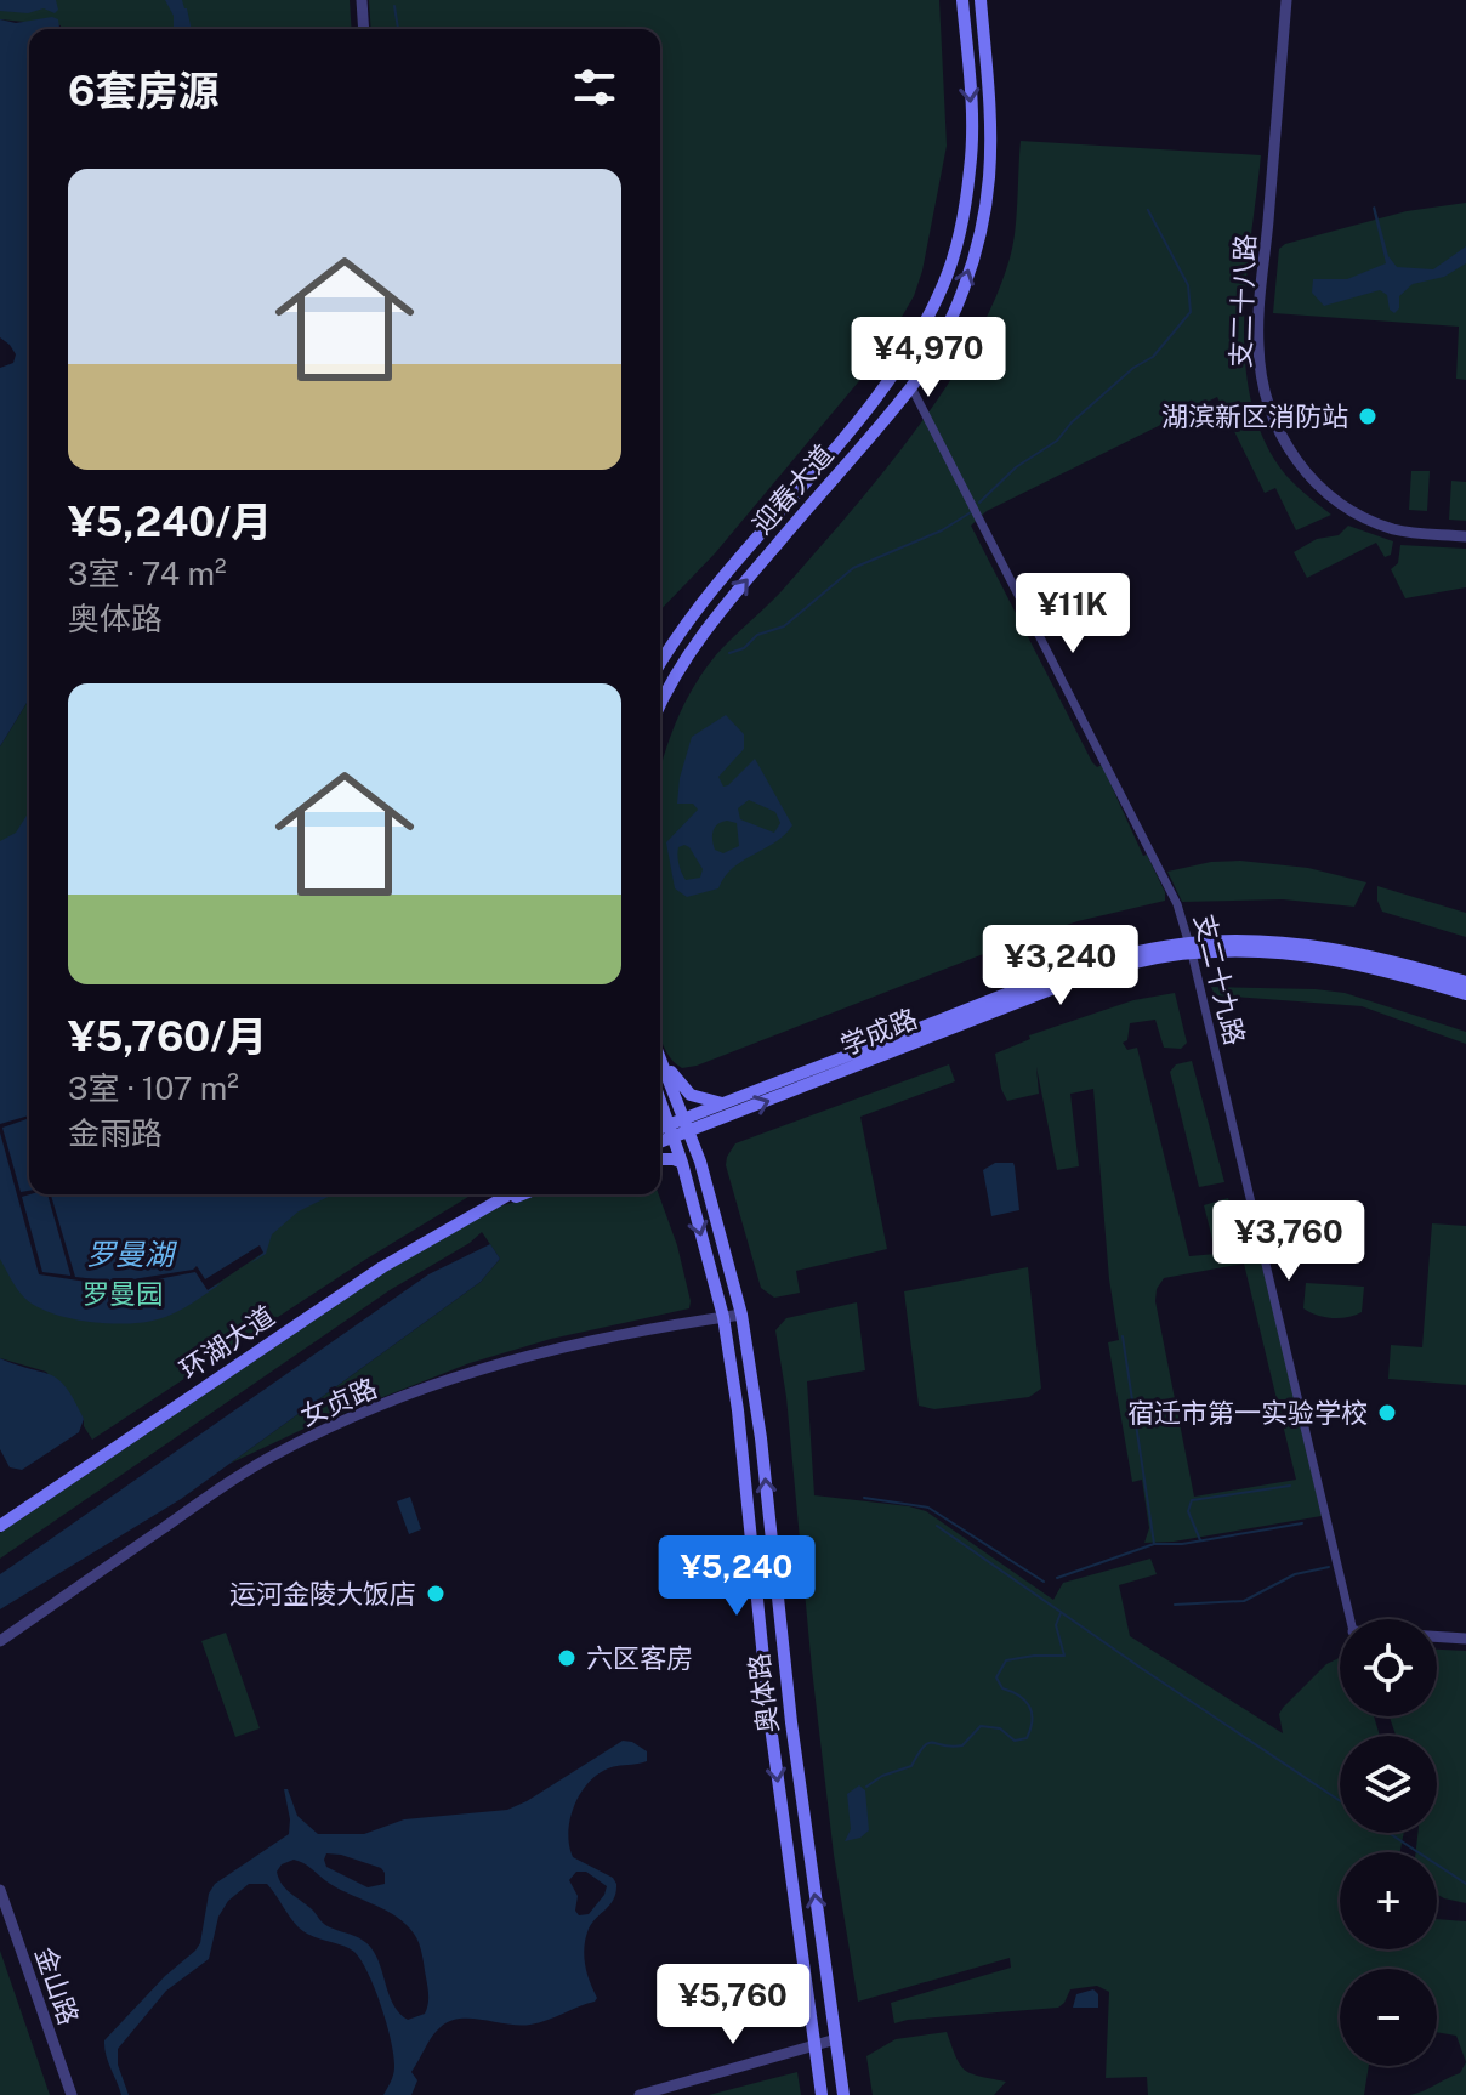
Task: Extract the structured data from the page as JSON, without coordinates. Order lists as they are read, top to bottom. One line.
{"streets":{"main road":["迎春大道","学成路","环湖大道","奥体路"],"street":["支二十八路","支二十九路","女贞路","金山路"]},"crossings":[["迎春大道","支二十九路"],["支二十九路","学成路"],["学成路","奥体路"],["女贞路","奥体路"]],"water":["罗曼湖"],"parks":["罗曼园"],"places":["湖滨新区消防站","宿迁市第一实验学校","运河金陵大饭店","六区客房"],"page":{"heading":"6套房源","list":[{"name":"¥5,240/月","note":"3室 · 74 m² · 奥体路"},{"name":"¥5,760/月","note":"3室 · 107 m² · 金雨路"}],"price":["¥4,970","¥11K","¥3,240","¥3,760","¥5,240","¥5,760"],"map_buttons":["+","−"]}}
